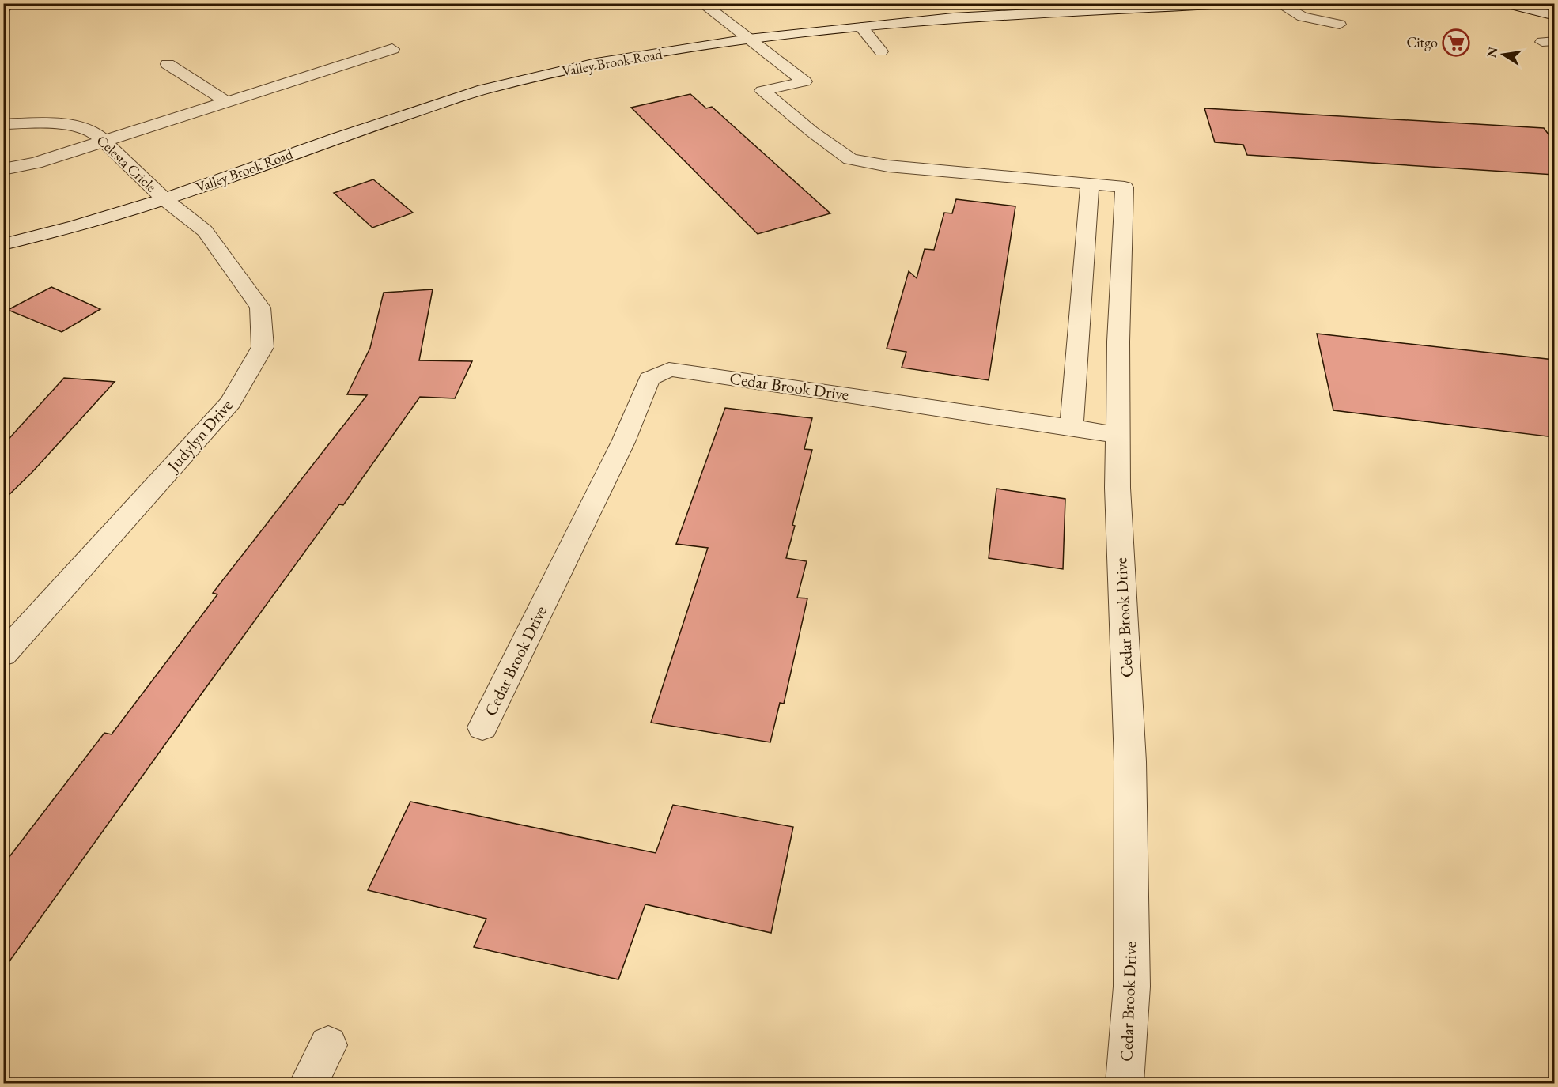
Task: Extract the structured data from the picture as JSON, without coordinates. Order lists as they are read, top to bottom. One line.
{"streets":{"street":["Valley Brook Road","Celesta Cricle","Cedar Brook Drive","Judylyn Drive"]},"crossings":[["Valley Brook Road","Celesta Cricle"],["Valley Brook Road","Cedar Brook Drive"],["Valley Brook Road","Judylyn Drive"],["Celesta Cricle","Judylyn Drive"]],"places":{"supermarket":["Citgo"]},"north":"left"}
